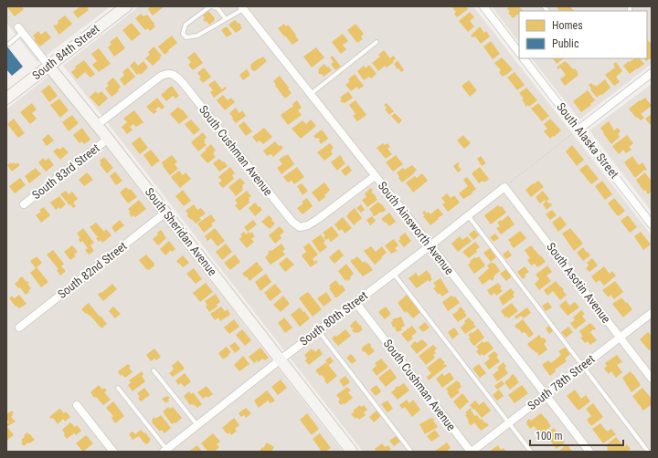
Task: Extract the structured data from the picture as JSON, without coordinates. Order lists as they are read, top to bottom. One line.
{"streets":{"street":["South 84th Street","South Alaska Street","South Cushman Avenue","South 83rd Street","South Ainsworth Avenue","South Sheridan Avenue","South 82nd Street","South Asotin Avenue","South 80th Street","South 78th Street"]},"crossings":[["South 84th Street","South Sheridan Avenue"],["South Cushman Avenue","South 83rd Street"],["South Cushman Avenue","South Ainsworth Avenue"],["South Cushman Avenue","South 80th Street"],["South Cushman Avenue","South 78th Street"],["South 83rd Street","South Sheridan Avenue"],["South Ainsworth Avenue","South 80th Street"],["South Ainsworth Avenue","South 78th Street"],["South Sheridan Avenue","South 82nd Street"],["South Sheridan Avenue","South 80th Street"],["South Asotin Avenue","South 80th Street"],["South Asotin Avenue","South 78th Street"]],"legend":["Homes","Public"],"scale_bar":"100 m"}
